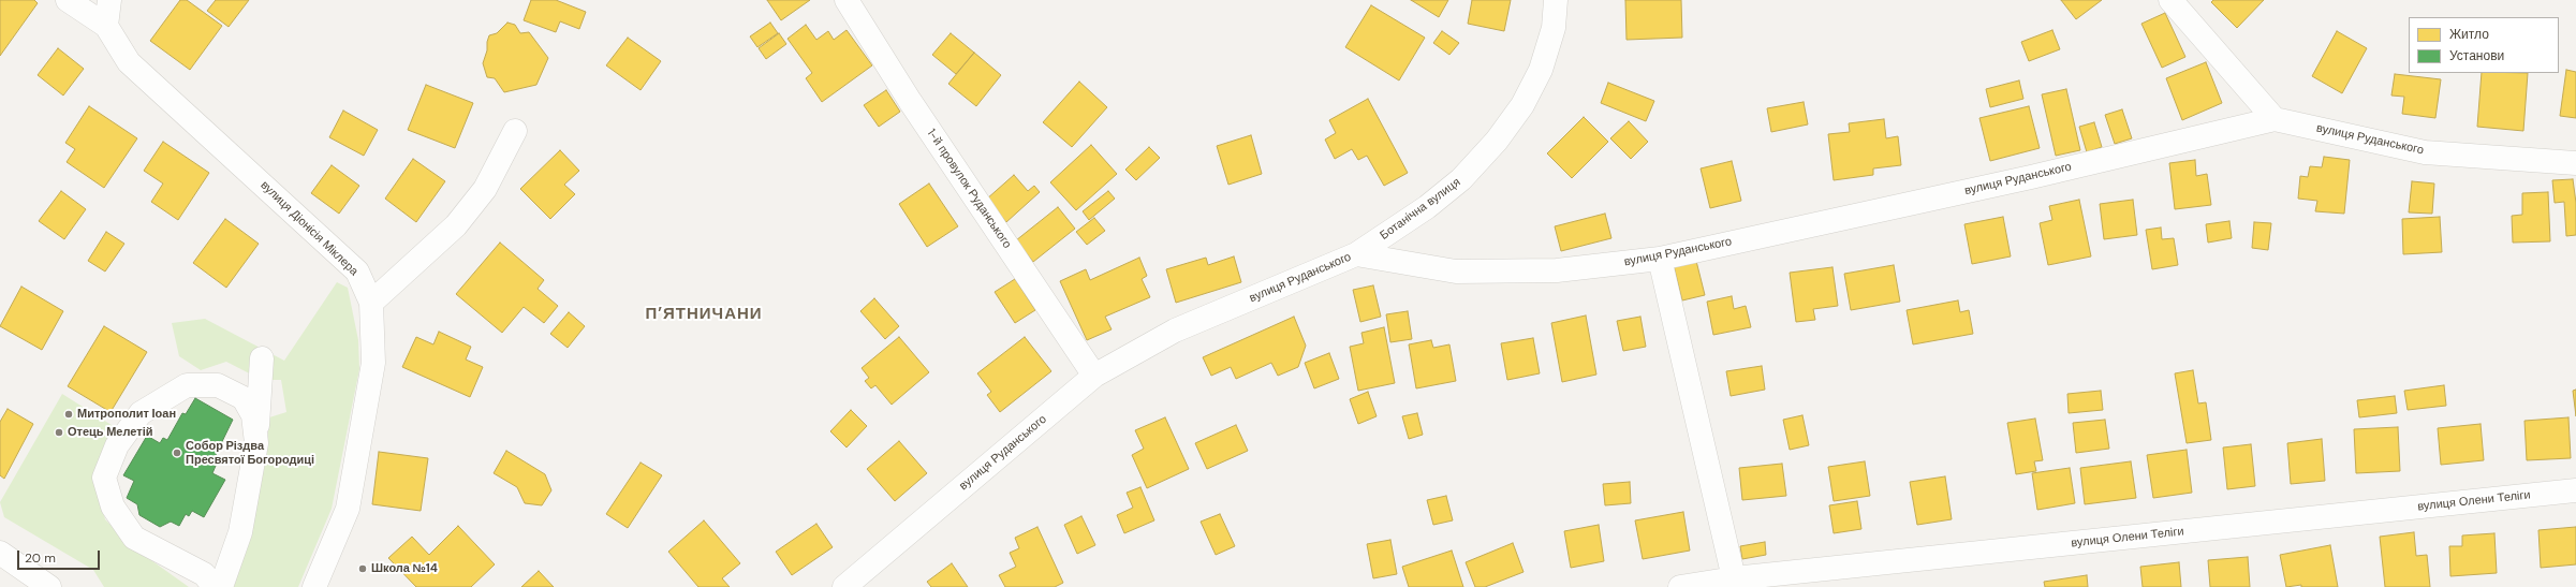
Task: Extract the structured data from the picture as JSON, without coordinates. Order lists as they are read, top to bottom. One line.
{"streets":{"street":["вулиця Руданського","1-й провулок Руданського","Ботанічна вулиця","вулиця Діонісія Міклера","вулиця Олени Теліги"]},"crossings":[["вулиця Руданського","1-й провулок Руданського"],["вулиця Руданського","Ботанічна вулиця"]],"districts":["П’ЯТНИЧАНИ"],"places":["Митрополит Іоан","Отець Мелетій","Собор Різдва Пресвятої Богородиці","Школа №14"],"legend":["Житло","Установи"],"scale_bar":"20 m"}
